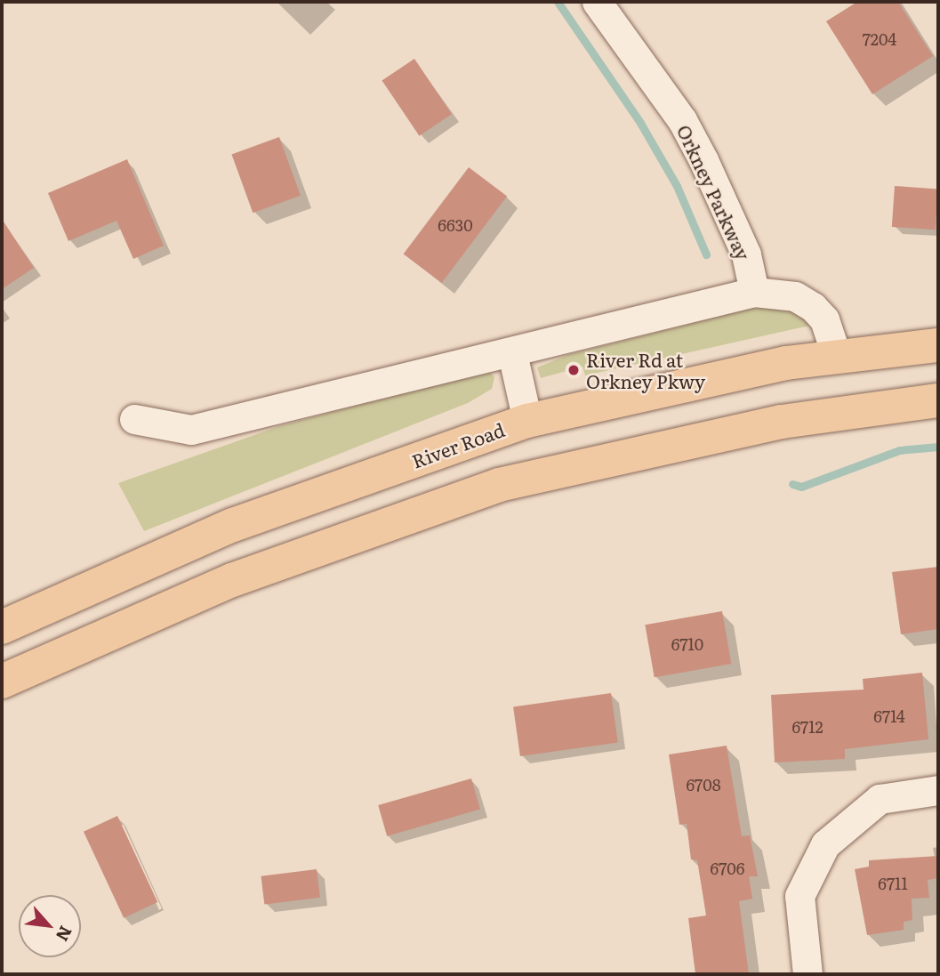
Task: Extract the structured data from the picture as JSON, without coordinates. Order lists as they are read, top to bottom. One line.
{"streets":{"main road":["River Road"],"street":["Orkney Parkway"]},"places":["River Rd at Orkney Pkwy"],"house_numbers":["7204","6630","6710","6714","6712","6708","6706","6711"],"north":"bottom right"}
